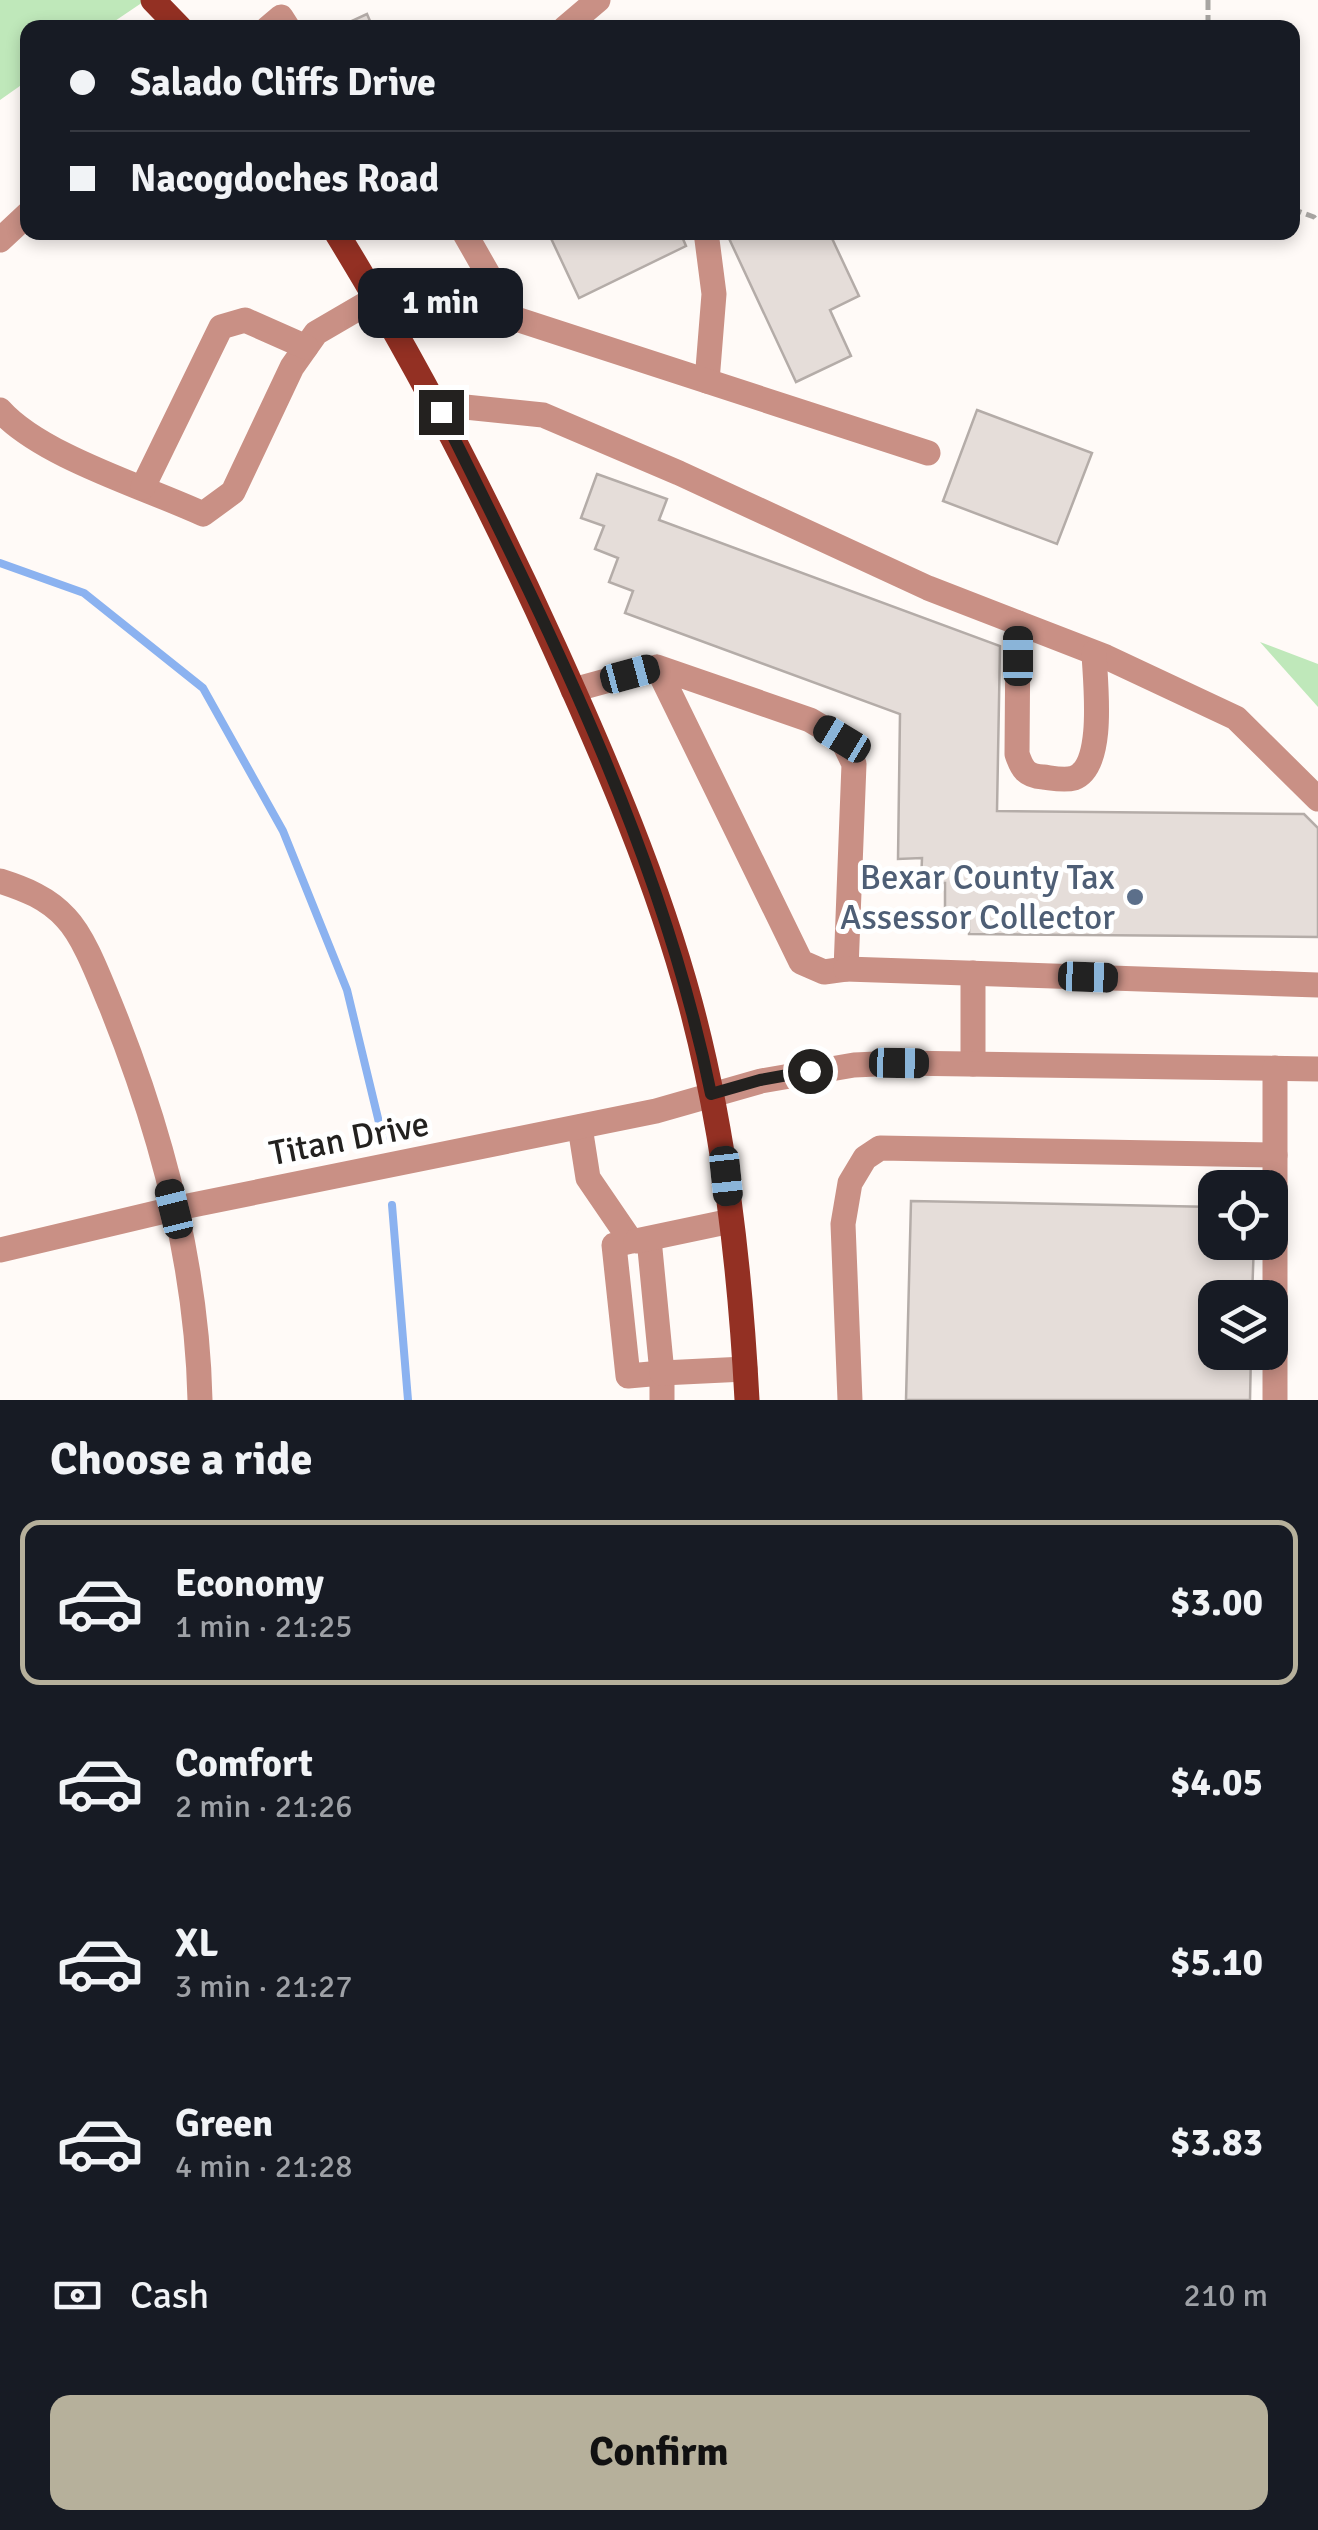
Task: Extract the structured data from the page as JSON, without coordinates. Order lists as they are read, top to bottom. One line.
{"streets":{"street":["Titan Drive"]},"places":["Bexar County Tax Assessor Collector"],"page":{"banner":["Salado Cliffs Drive","Nacogdoches Road"],"bubble":"1 min","heading":"Choose a ride","list":[{"name":"Economy","note":"1 min · 21:25","value":"$3.00"},{"name":"Comfort","note":"2 min · 21:26","value":"$4.05"},{"name":"XL","note":"3 min · 21:27","value":"$5.10"},{"name":"Green","note":"4 min · 21:28","value":"$3.83"}],"pay":["Cash","210 m"],"buttons":"Confirm"}}
